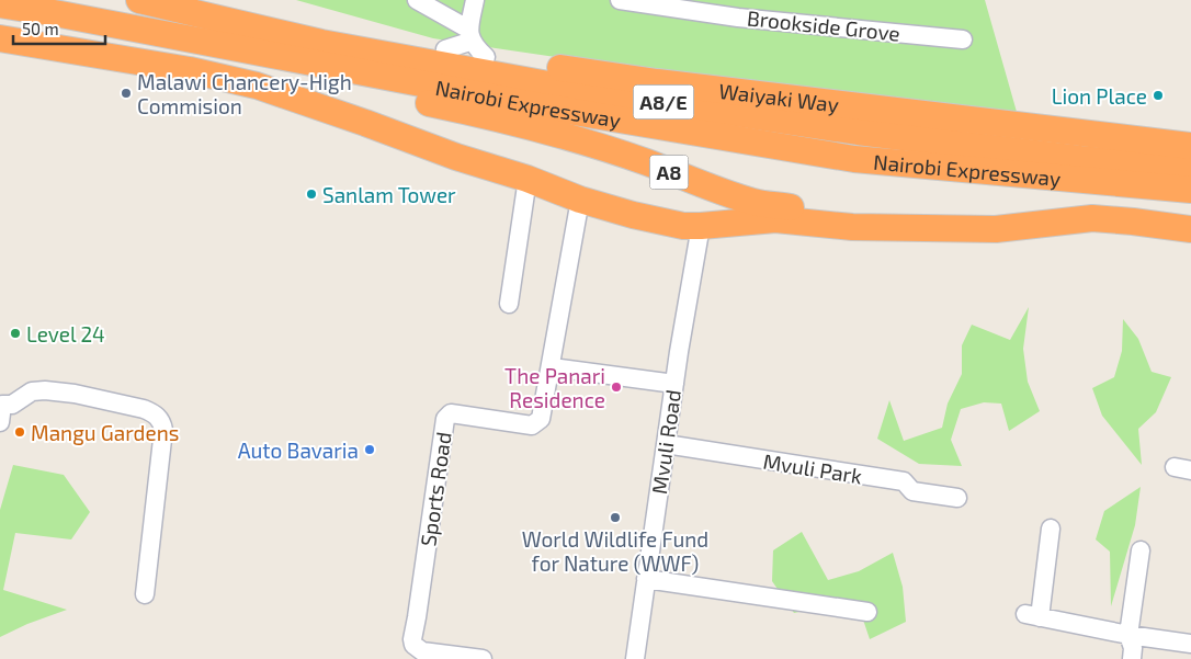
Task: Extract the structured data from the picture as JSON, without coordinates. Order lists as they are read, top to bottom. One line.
{"streets":{"highway":["Waiyaki Way","A8/E","Nairobi Expressway","A8"],"street":["Brookside Grove","Mvuli Road","Mvuli Park","Sports Road"]},"crossings":[["Waiyaki Way","Nairobi Expressway"],["Nairobi Expressway","A8"],["Mvuli Road","Mvuli Park"]],"places":["Malawi Chancery-High Commision","Lion Place","Sanlam Tower","Level 24","The Panari Residence","Mangu Gardens","Auto Bavaria","World Wildlife Fund for Nature (WWF)"],"scale_bar":"50 m"}
